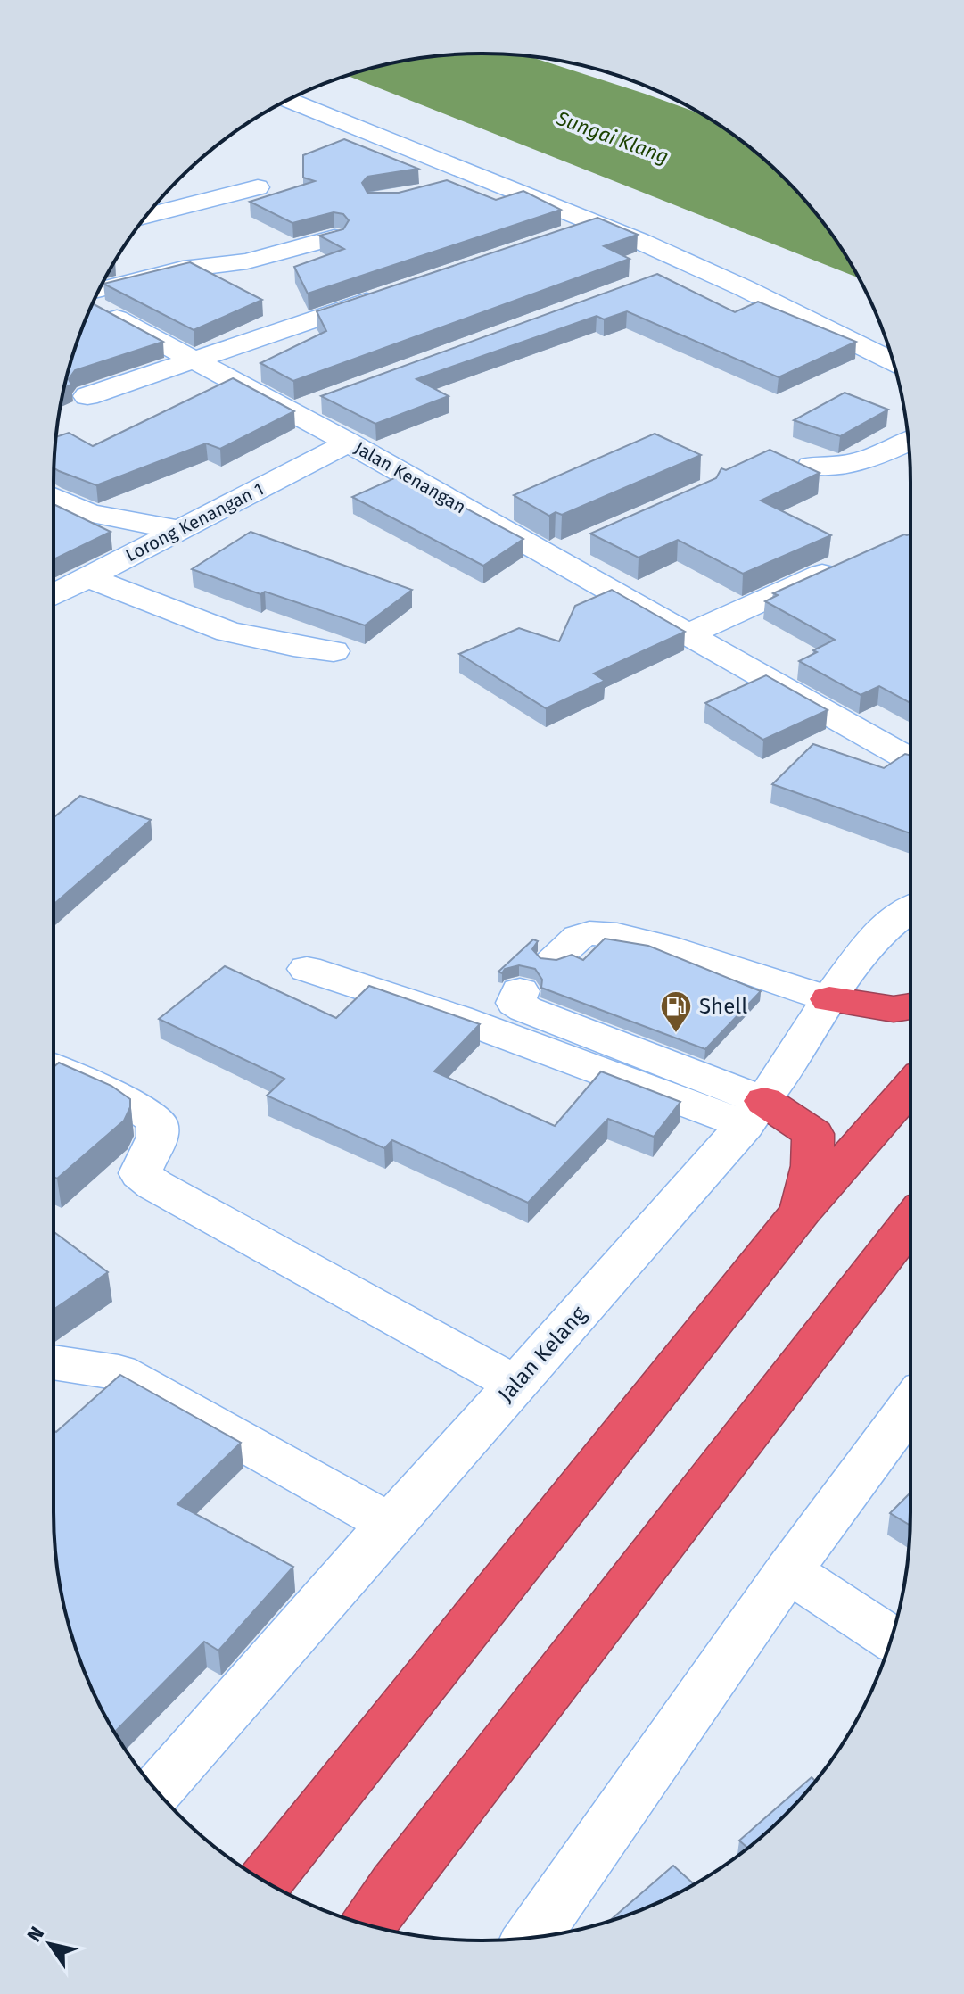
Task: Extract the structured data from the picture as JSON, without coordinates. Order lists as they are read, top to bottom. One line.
{"streets":{"street":["Jalan Kenangan","Lorong Kenangan 1","Jalan Kelang"]},"crossings":[["Jalan Kenangan","Lorong Kenangan 1"]],"water":["Sungai Klang"],"places":{"fuel station":["Shell"]},"north":"top left"}
